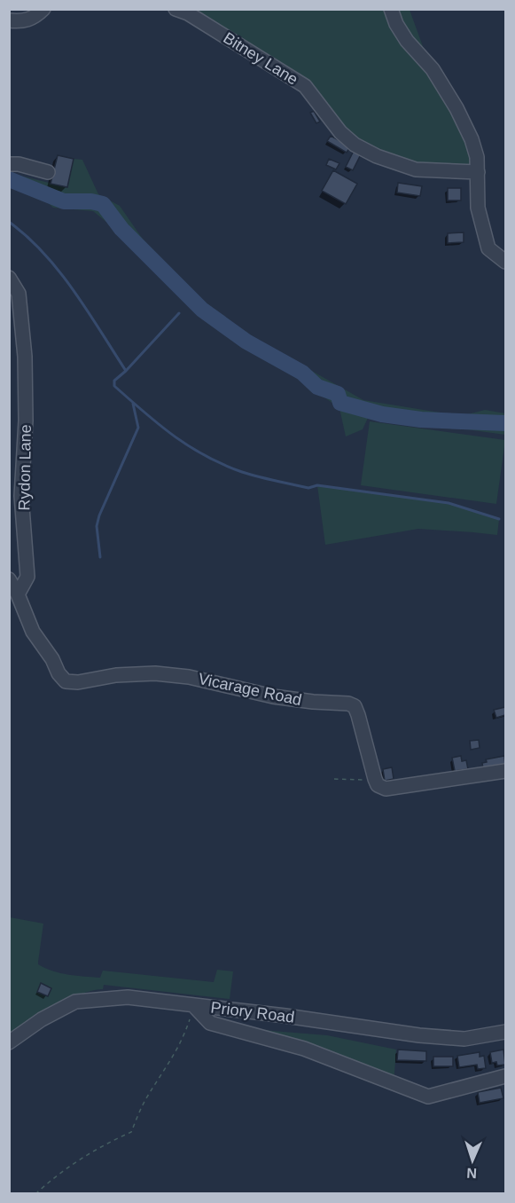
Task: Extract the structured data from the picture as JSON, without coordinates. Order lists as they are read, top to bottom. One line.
{"streets":{"street":["Bitney Lane","Rydon Lane","Vicarage Road","Priory Road"]},"crossings":[["Rydon Lane","Vicarage Road"]],"north":"bottom"}
